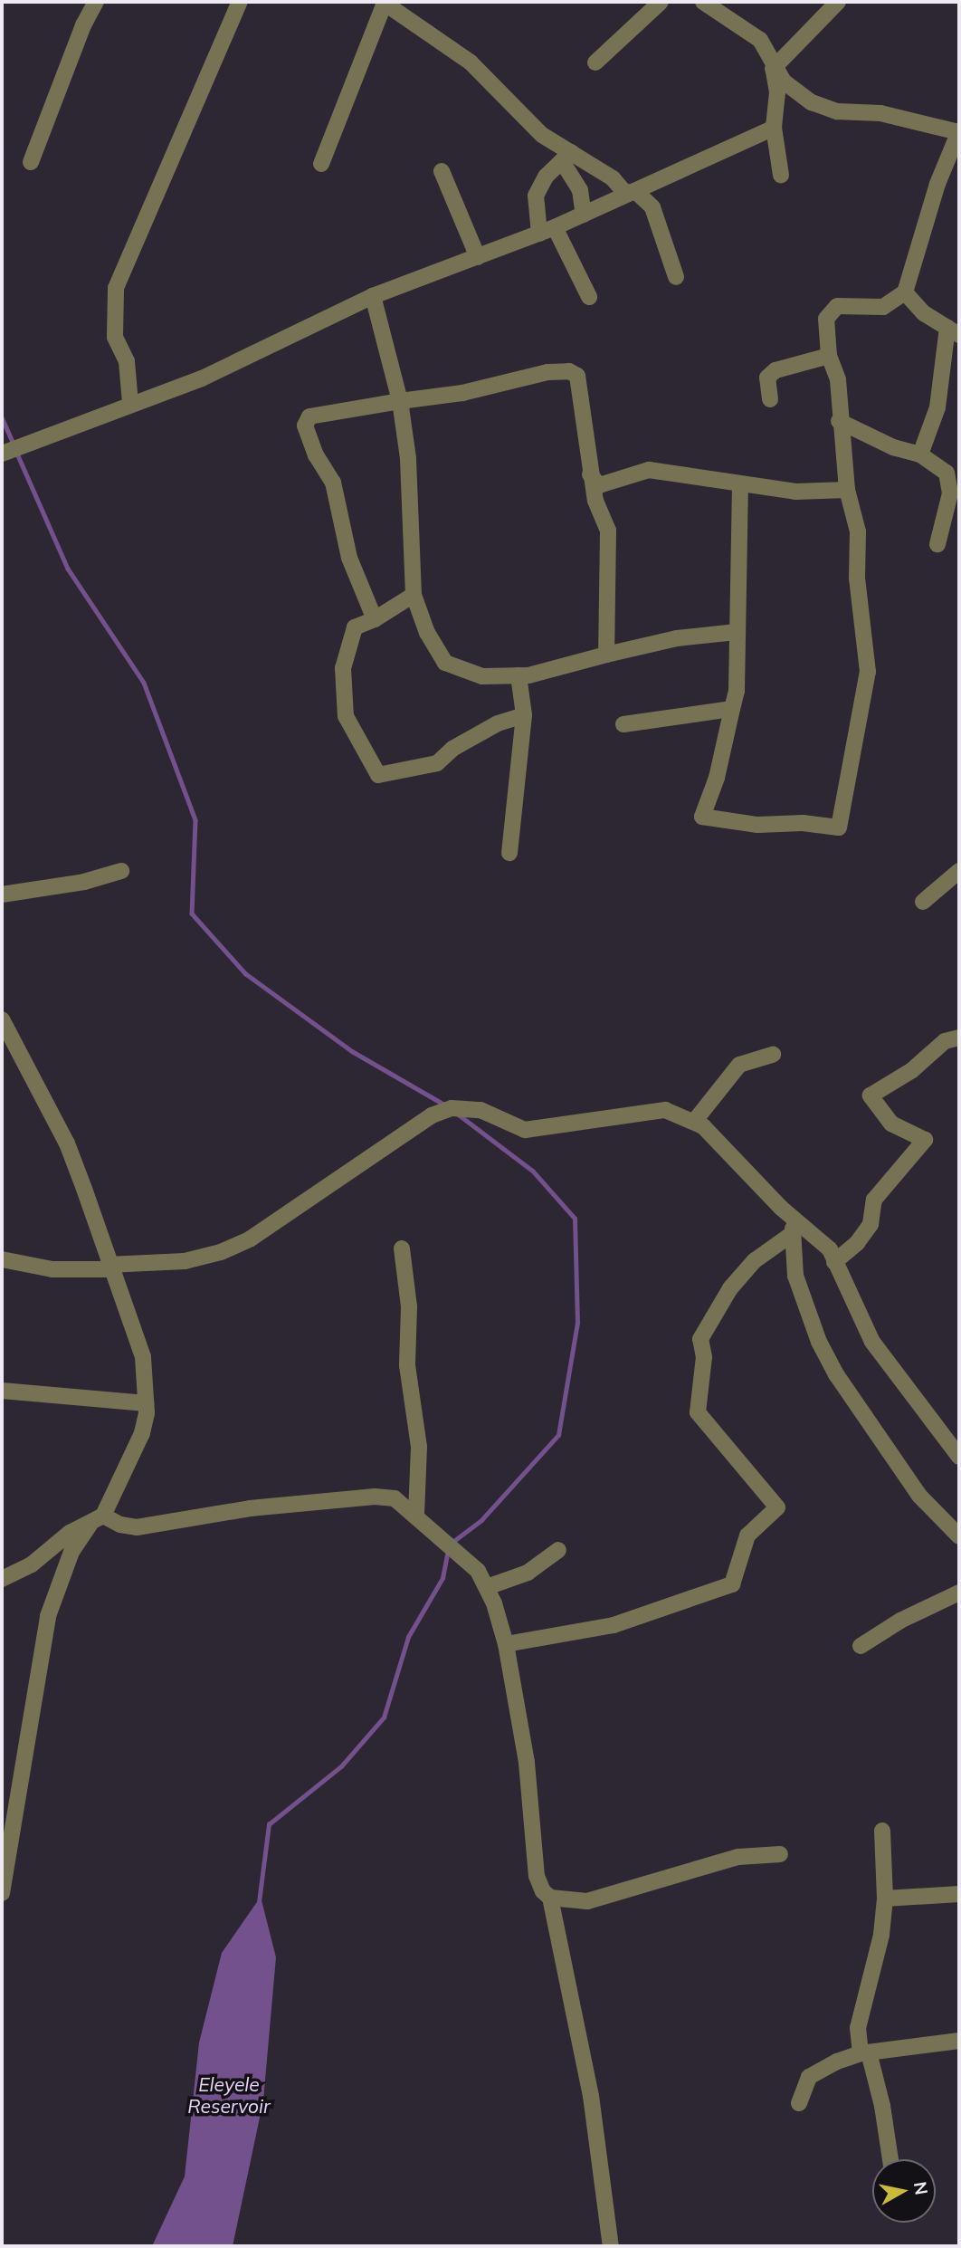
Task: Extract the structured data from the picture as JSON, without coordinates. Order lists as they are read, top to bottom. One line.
{"water":["Eleyele Reservoir"],"north":"right"}
